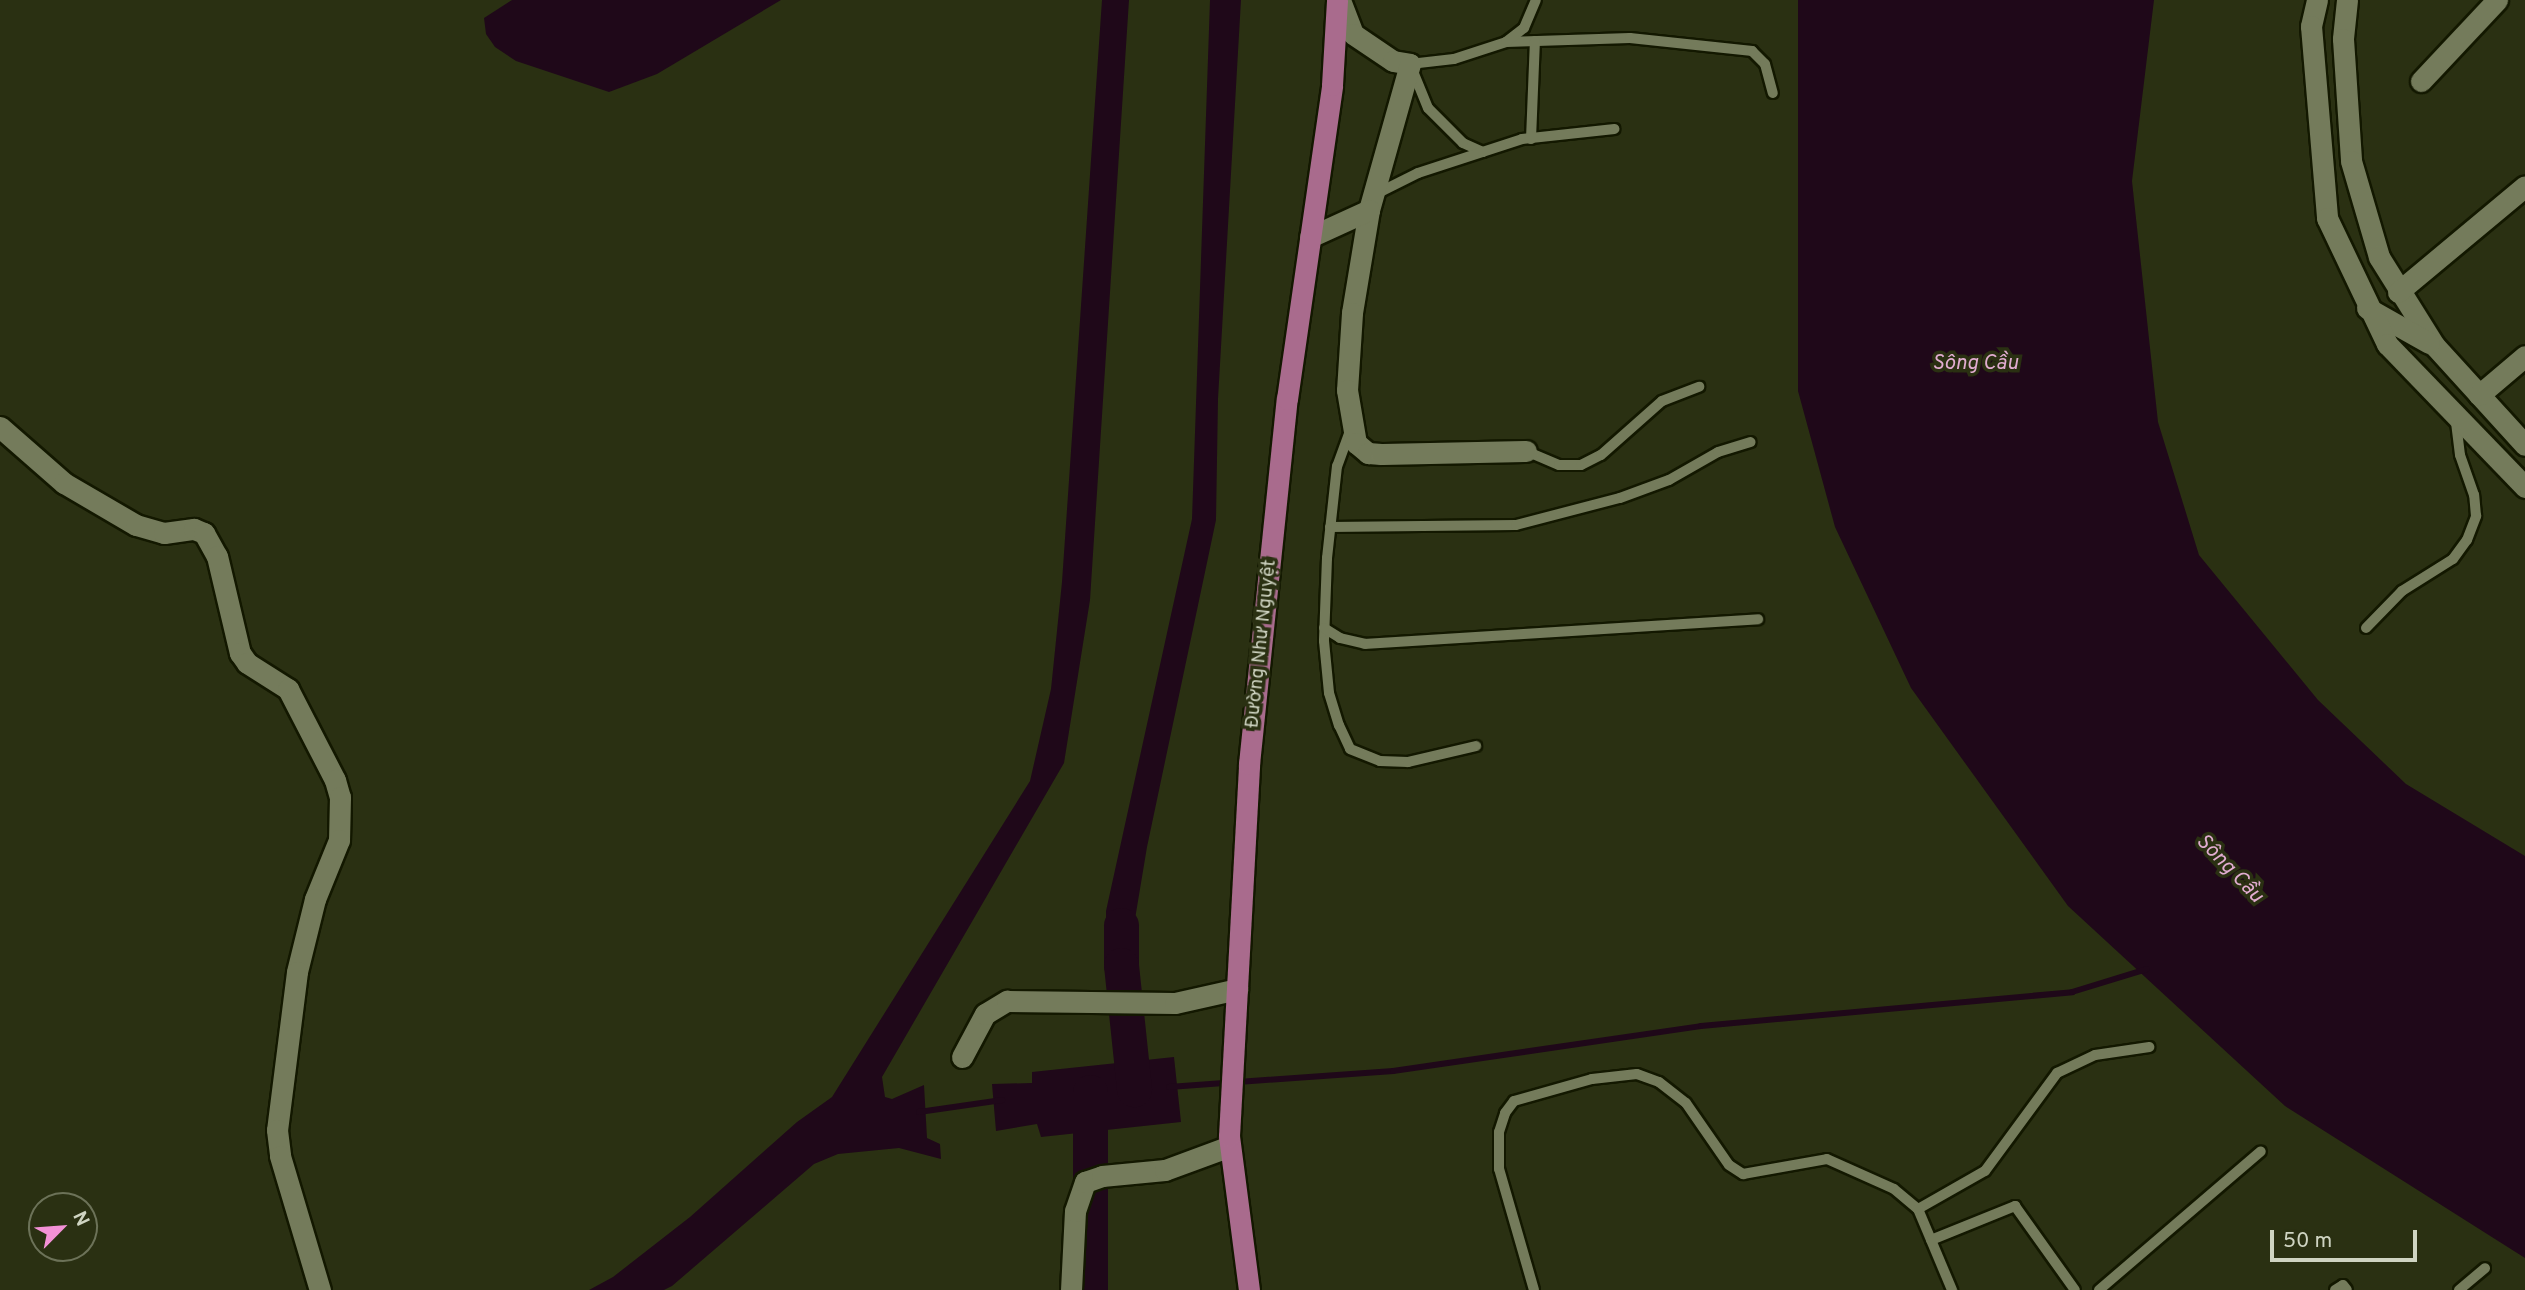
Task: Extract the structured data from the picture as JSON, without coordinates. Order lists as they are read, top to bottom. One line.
{"streets":{"main road":["Đường Như Nguyệt"]},"water":["Sông Cầu"],"scale_bar":"50 m","north":"top right"}
